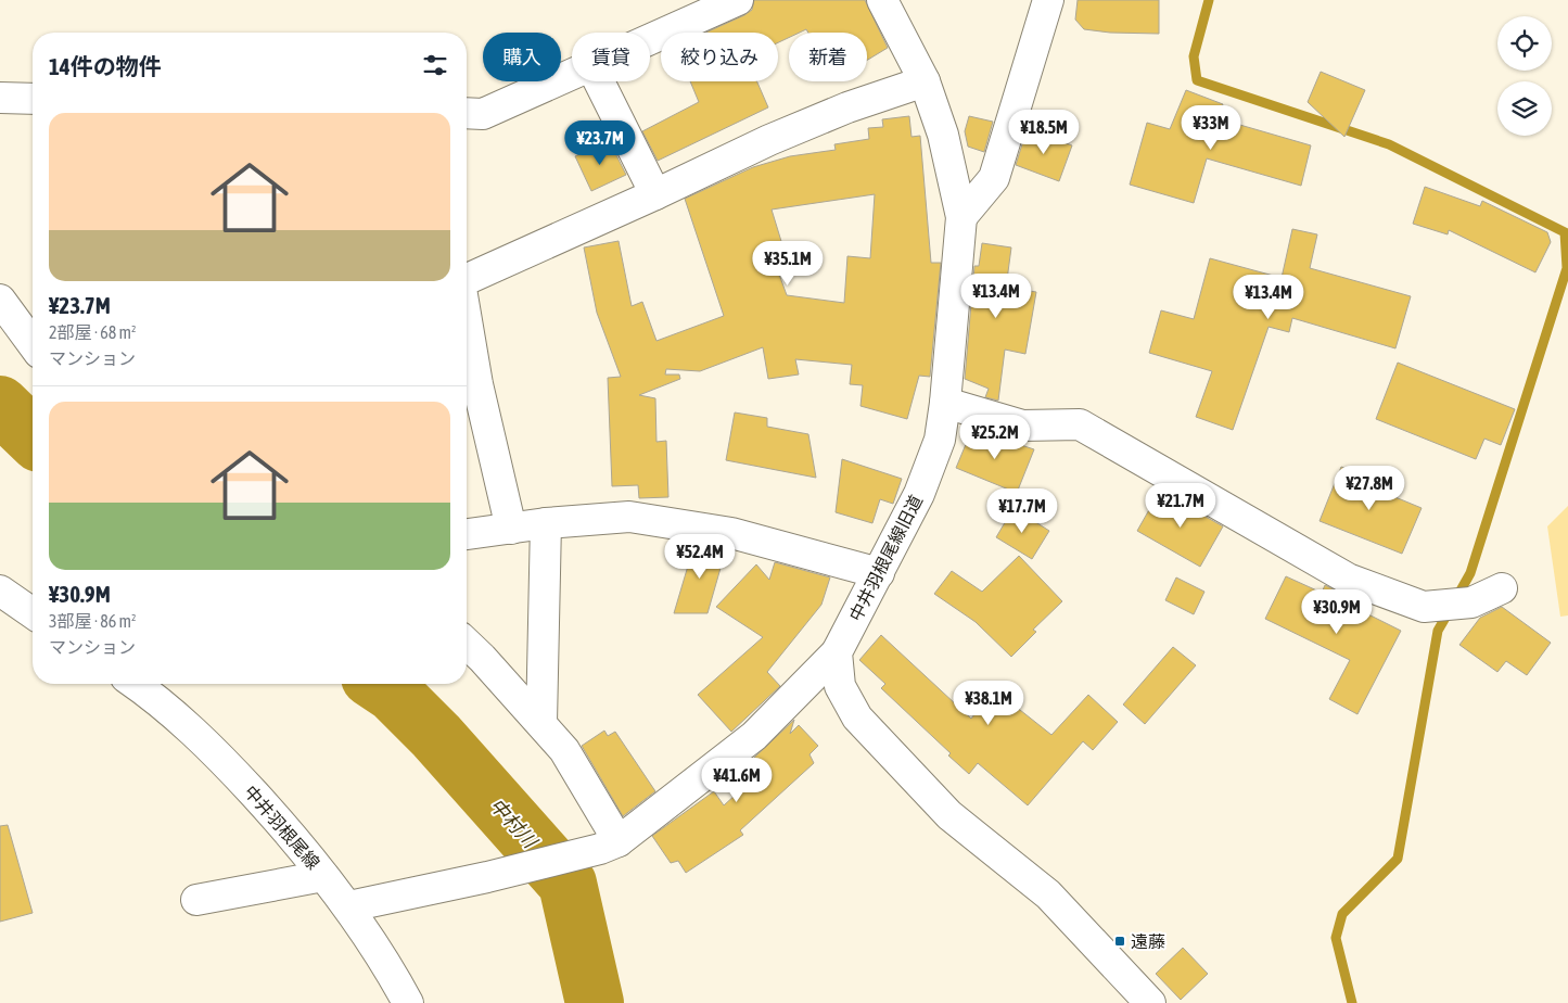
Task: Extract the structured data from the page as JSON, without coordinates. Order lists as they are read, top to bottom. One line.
{"streets":{"street":["中井羽根尾線旧道","中井羽根尾線"]},"water":["中村川"],"places":{"transit":["遠藤"]},"page":{"chip":["購入","賃貸","絞り込み","新着"],"heading":"14件の物件","list":[{"name":"¥23.7M","note":"2部屋 · 68 m² · マンション"},{"name":"¥30.9M","note":"3部屋 · 86 m² · マンション"}],"price":["¥33M","¥18.5M","¥23.7M","¥35.1M","¥13.4M","¥13.4M","¥25.2M","¥27.8M","¥21.7M","¥17.7M","¥52.4M","¥30.9M","¥38.1M","¥41.6M"]}}
